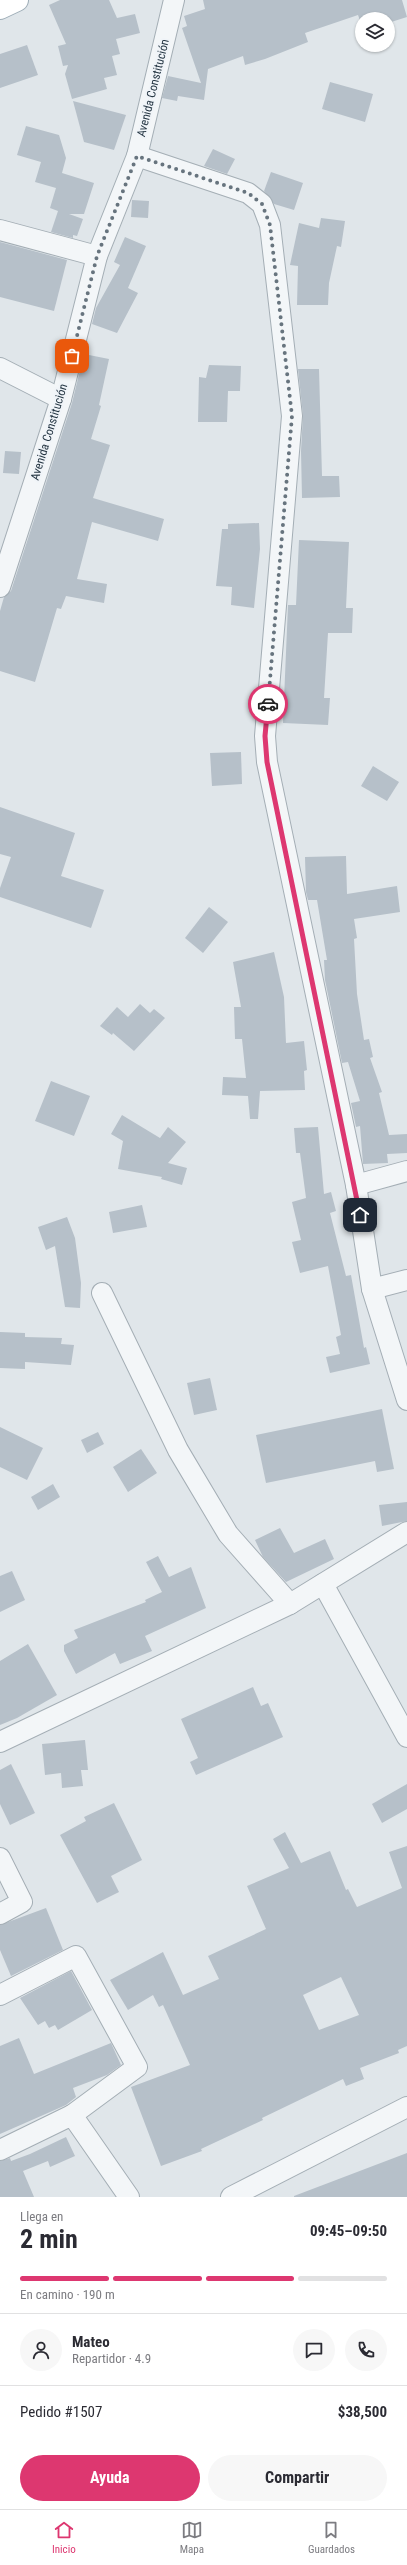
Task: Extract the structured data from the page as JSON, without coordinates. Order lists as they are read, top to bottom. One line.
{"streets":{"street":["Avenida Constitución"]},"page":{"heading":["2 min","Llega en","09:45–09:50"],"panel":["Mateo","Repartidor · 4.9","Pedido #1507","$38,500"],"bar":"En camino · 190 m","buttons":["Ayuda","Compartir"],"tabs":["Inicio","Mapa","Guardados"]}}
